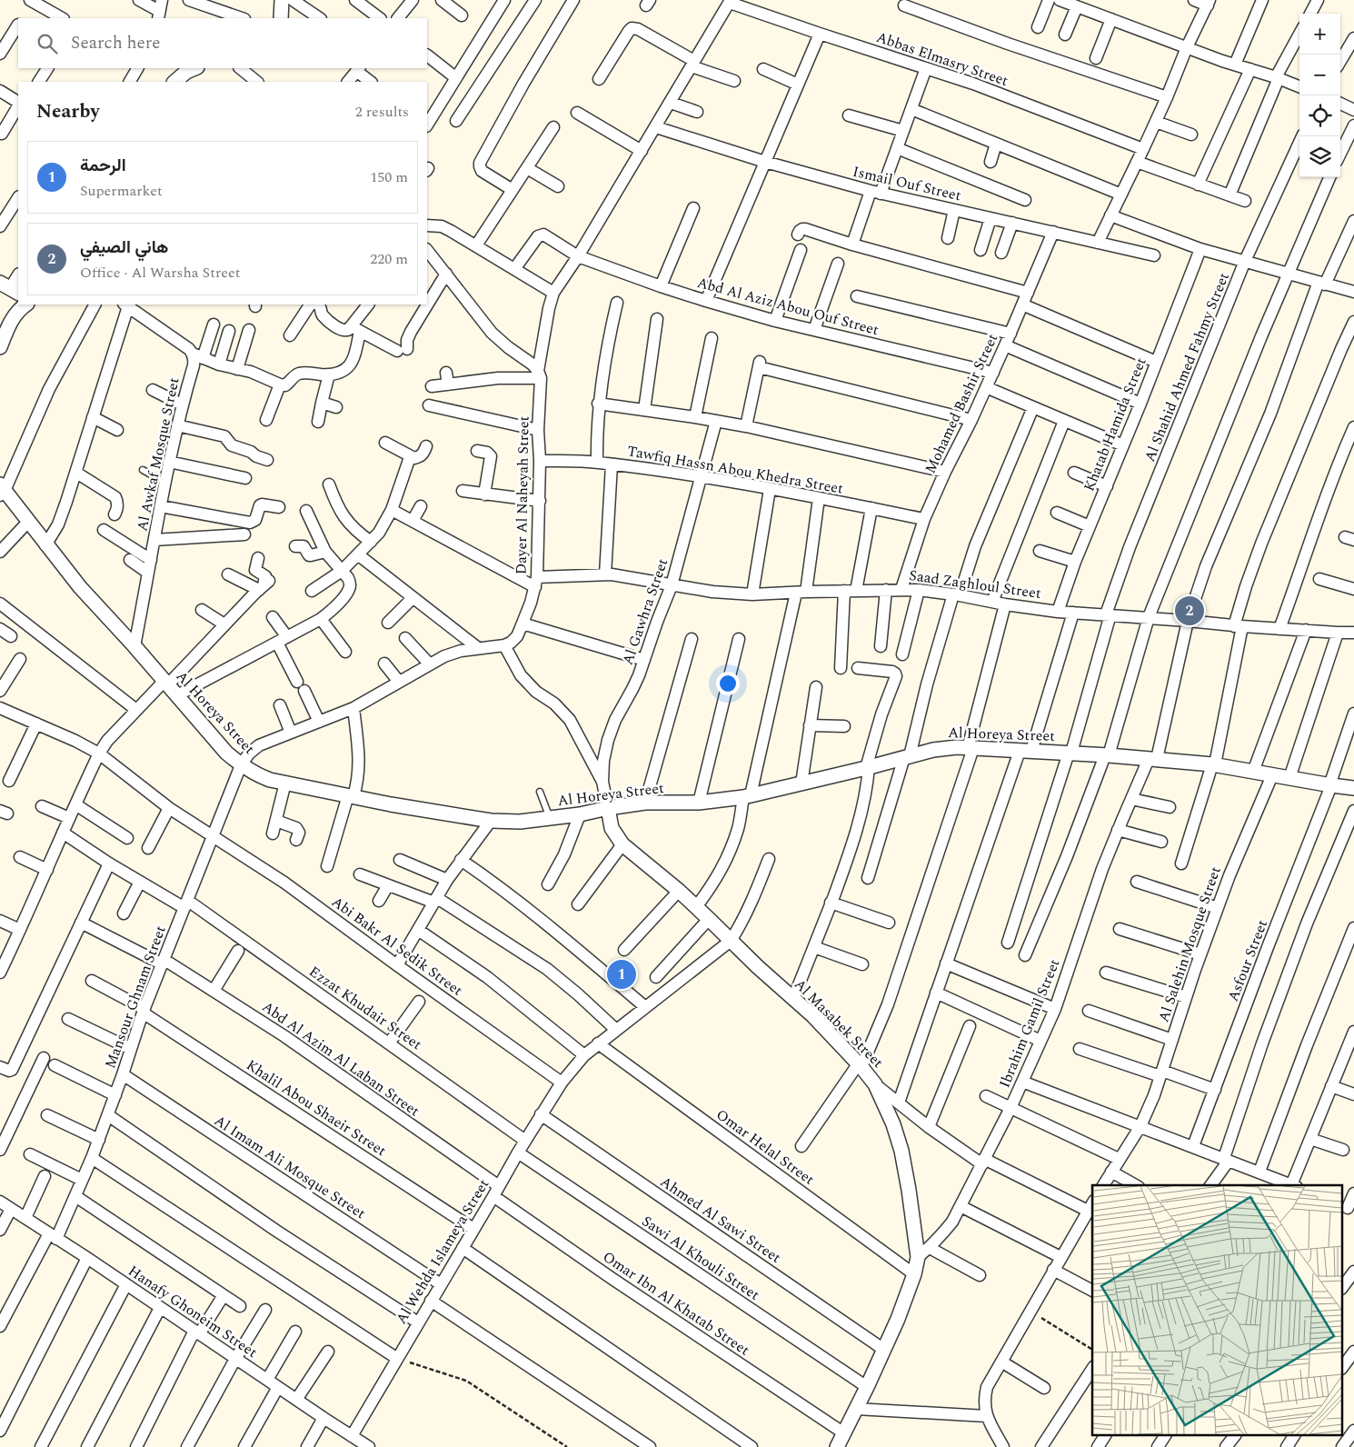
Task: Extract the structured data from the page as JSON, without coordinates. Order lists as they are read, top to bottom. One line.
{"streets":{"street":["Abbas Elmasry Street","Ismail Ouf Street","Abd Al Aziz Abou Ouf Street","Al Shahid Ahmed Fahmy Street","Mohamed Bashir Street","Khatab Hamida Street","Al Awkaf Mosque Street","Tawfiq Hassn Abou Khedra Street","Dayer Al Naheyah Street","Saad Zaghloul Street","Al Gawhra Street","Al Horeya Street","Al Salehin Mosque Street","Abi Bakr Al Sedik Street","Asfour Street","Mansour Ghnam Street","Ezzat Khudair Street","Al Masabek Street","Ibrahim Gamil Street","Abd Al Azim Al Laban Street","Khalil Abou Shaeir Street","Omar Helal Street","Al Imam Ali Mosque Street","Ahmed Al Sawi Street","Al Wehda Islameya Street","Sawi Al Khouli Street","Omar Ibn Al Khatab Street","Hanafy Ghoneim Street"]},"crossings":[["Abbas Elmasry Street","Dayer Al Naheyah Street"],["Ismail Ouf Street","Mohamed Bashir Street"],["Ismail Ouf Street","Dayer Al Naheyah Street"],["Abd Al Aziz Abou Ouf Street","Mohamed Bashir Street"],["Abd Al Aziz Abou Ouf Street","Dayer Al Naheyah Street"],["Al Shahid Ahmed Fahmy Street","Saad Zaghloul Street"],["Al Shahid Ahmed Fahmy Street","Al Horeya Street"],["Mohamed Bashir Street","Tawfiq Hassn Abou Khedra Street"],["Mohamed Bashir Street","Saad Zaghloul Street"],["Khatab Hamida Street","Saad Zaghloul Street"],["Al Awkaf Mosque Street","Al Horeya Street"],["Tawfiq Hassn Abou Khedra Street","Dayer Al Naheyah Street"],["Tawfiq Hassn Abou Khedra Street","Al Gawhra Street"],["Dayer Al Naheyah Street","Saad Zaghloul Street"],["Saad Zaghloul Street","Al Gawhra Street"],["Saad Zaghloul Street","Ibrahim Gamil Street"],["Al Gawhra Street","Al Horeya Street"],["Al Gawhra Street","Al Masabek Street"],["Al Horeya Street","Al Salehin Mosque Street"],["Al Horeya Street","Asfour Street"],["Al Horeya Street","Mansour Ghnam Street"],["Al Horeya Street","Al Masabek Street"],["Al Horeya Street","Ibrahim Gamil Street"],["Abi Bakr Al Sedik Street","Mansour Ghnam Street"],["Abi Bakr Al Sedik Street","Al Wehda Islameya Street"],["Mansour Ghnam Street","Ezzat Khudair Street"],["Mansour Ghnam Street","Abd Al Azim Al Laban Street"],["Mansour Ghnam Street","Khalil Abou Shaeir Street"],["Mansour Ghnam Street","Al Imam Ali Mosque Street"],["Mansour Ghnam Street","Hanafy Ghoneim Street"],["Ezzat Khudair Street","Al Wehda Islameya Street"],["Al Masabek Street","Ibrahim Gamil Street"],["Al Masabek Street","Omar Helal Street"],["Al Masabek Street","Ahmed Al Sawi Street"],["Al Masabek Street","Al Wehda Islameya Street"],["Al Masabek Street","Sawi Al Khouli Street"],["Al Masabek Street","Omar Ibn Al Khatab Street"],["Abd Al Azim Al Laban Street","Al Wehda Islameya Street"],["Abd Al Azim Al Laban Street","Omar Ibn Al Khatab Street"],["Khalil Abou Shaeir Street","Al Wehda Islameya Street"],["Omar Helal Street","Al Wehda Islameya Street"],["Al Imam Ali Mosque Street","Al Wehda Islameya Street"],["Ahmed Al Sawi Street","Al Wehda Islameya Street"],["Al Wehda Islameya Street","Sawi Al Khouli Street"],["Al Wehda Islameya Street","Omar Ibn Al Khatab Street"],["Al Wehda Islameya Street","Hanafy Ghoneim Street"]],"page":{"map_buttons":["+","−"],"search":"Search here","heading":["Nearby","2 results"],"list":[{"mark":"1","name":"الرحمة","note":"Supermarket","value":"150 m"},{"mark":"2","name":"هاني الصيفي","note":"Office · Al Warsha Street","value":"220 m"}],"pins":["2","1"]}}
